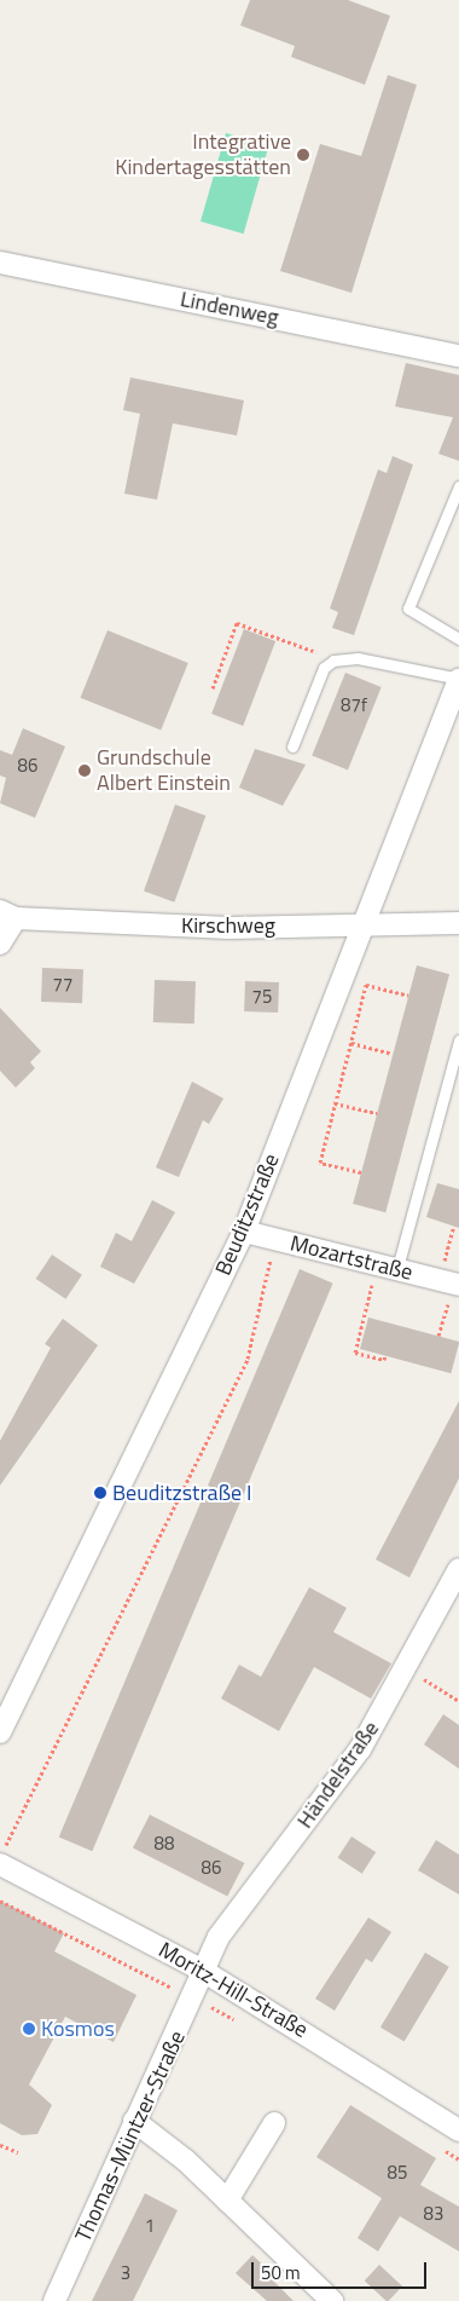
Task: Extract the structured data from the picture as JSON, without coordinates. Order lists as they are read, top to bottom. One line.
{"streets":{"street":["Lindenweg","Kirschweg","Beuditzstraße","Mozartstraße","Händelstraße","Moritz-Hill-Straße","Thomas-Müntzer-Straße"]},"crossings":[["Kirschweg","Beuditzstraße"],["Beuditzstraße","Mozartstraße"],["Händelstraße","Moritz-Hill-Straße"],["Händelstraße","Thomas-Müntzer-Straße"],["Moritz-Hill-Straße","Thomas-Müntzer-Straße"]],"places":["Integrative Kindertagesstätten","Grundschule Albert Einstein","Beuditzstraße I","Kosmos"],"house_numbers":["87f","86","77","75","88","86","85","83","1","3"],"scale_bar":"50 m"}
